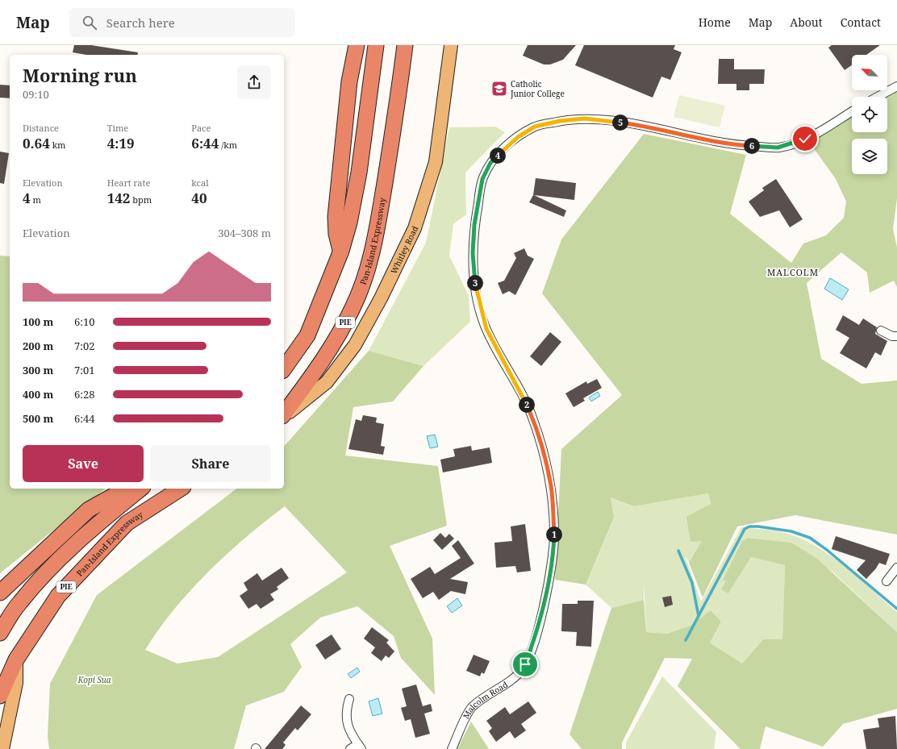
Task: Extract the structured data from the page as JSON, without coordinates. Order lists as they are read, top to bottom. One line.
{"streets":{"highway":["Pan-Island Expressway","PIE"],"main road":["Whitley Road"],"street":["Malcolm Road"]},"districts":["MALCOLM"],"parks":["Kopi Sua"],"places":{"school or university":["Catholic Junior College"]},"north":"top left","page":{"header":"Map","search":"Search here","nav":["Home","Map","About","Contact"],"heading":["Morning run","09:10"],"stats":[["Distance","0.64 km"],["Time","4:19"],["Pace","6:44 /km"],["Elevation","4 m"],["Heart rate","142 bpm"],["kcal","40"]],"pins":["5","6","4","3","2","1"],"chart":["Elevation","304–308 m"],"list":[{"name":"100 m","note":"6:10"},{"name":"200 m","note":"7:02"},{"name":"300 m","note":"7:01"},{"name":"400 m","note":"6:28"},{"name":"500 m","note":"6:44"}],"buttons":["Save","Share"]}}
